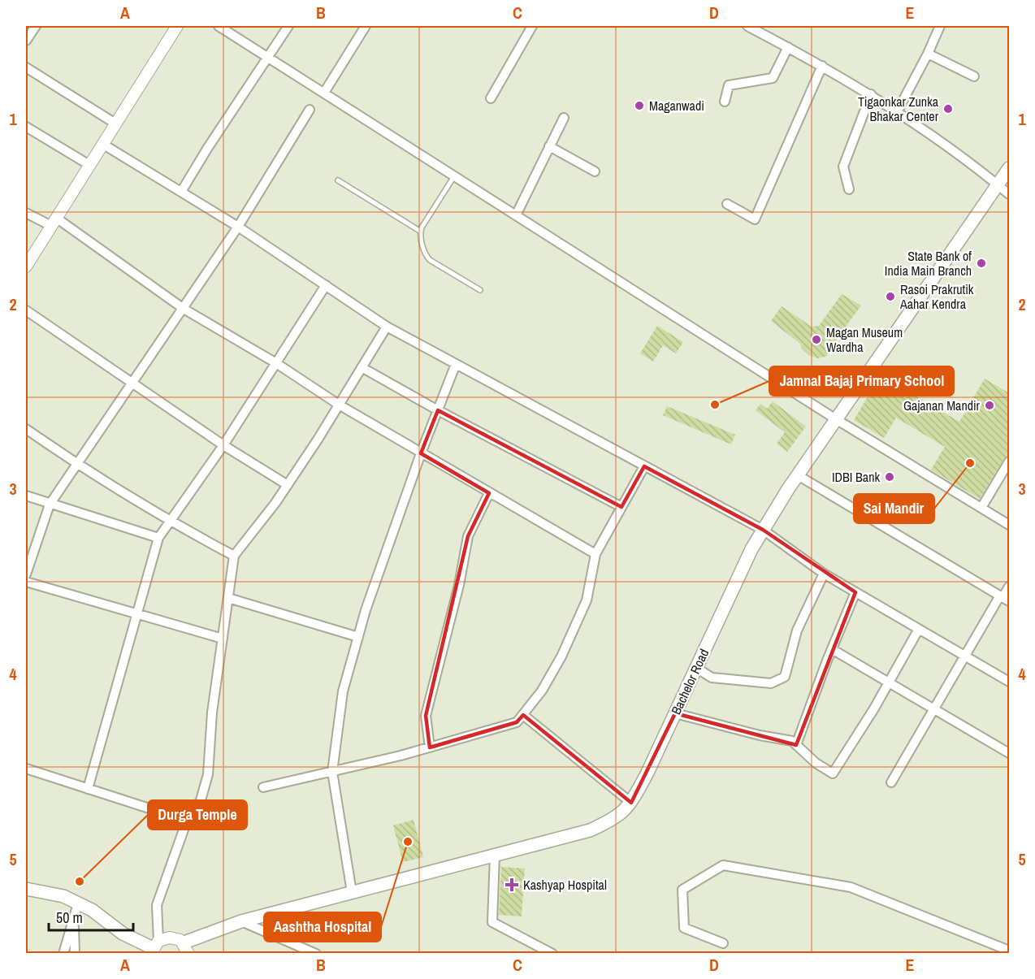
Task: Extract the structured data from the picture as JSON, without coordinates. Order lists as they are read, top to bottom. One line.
{"streets":{"main road":["Bachelor Road"]},"places":{"other":["Maganwadi","Tigaonkar Zunka Bhakar Center","State Bank of India Main Branch","Rasoi Prakrutik Aahar Kendra","Magan Museum Wardha","Jamnal Bajaj Primary School","Gajanan Mandir","Sai Mandir","IDBI Bank","Aashtha Hospital","Durga Temple"],"health":["Kashyap Hospital"]},"scale_bar":"50 m","grid":{"columns":["A","B","C","D","E"],"rows":["1","2","3","4","5"]}}
